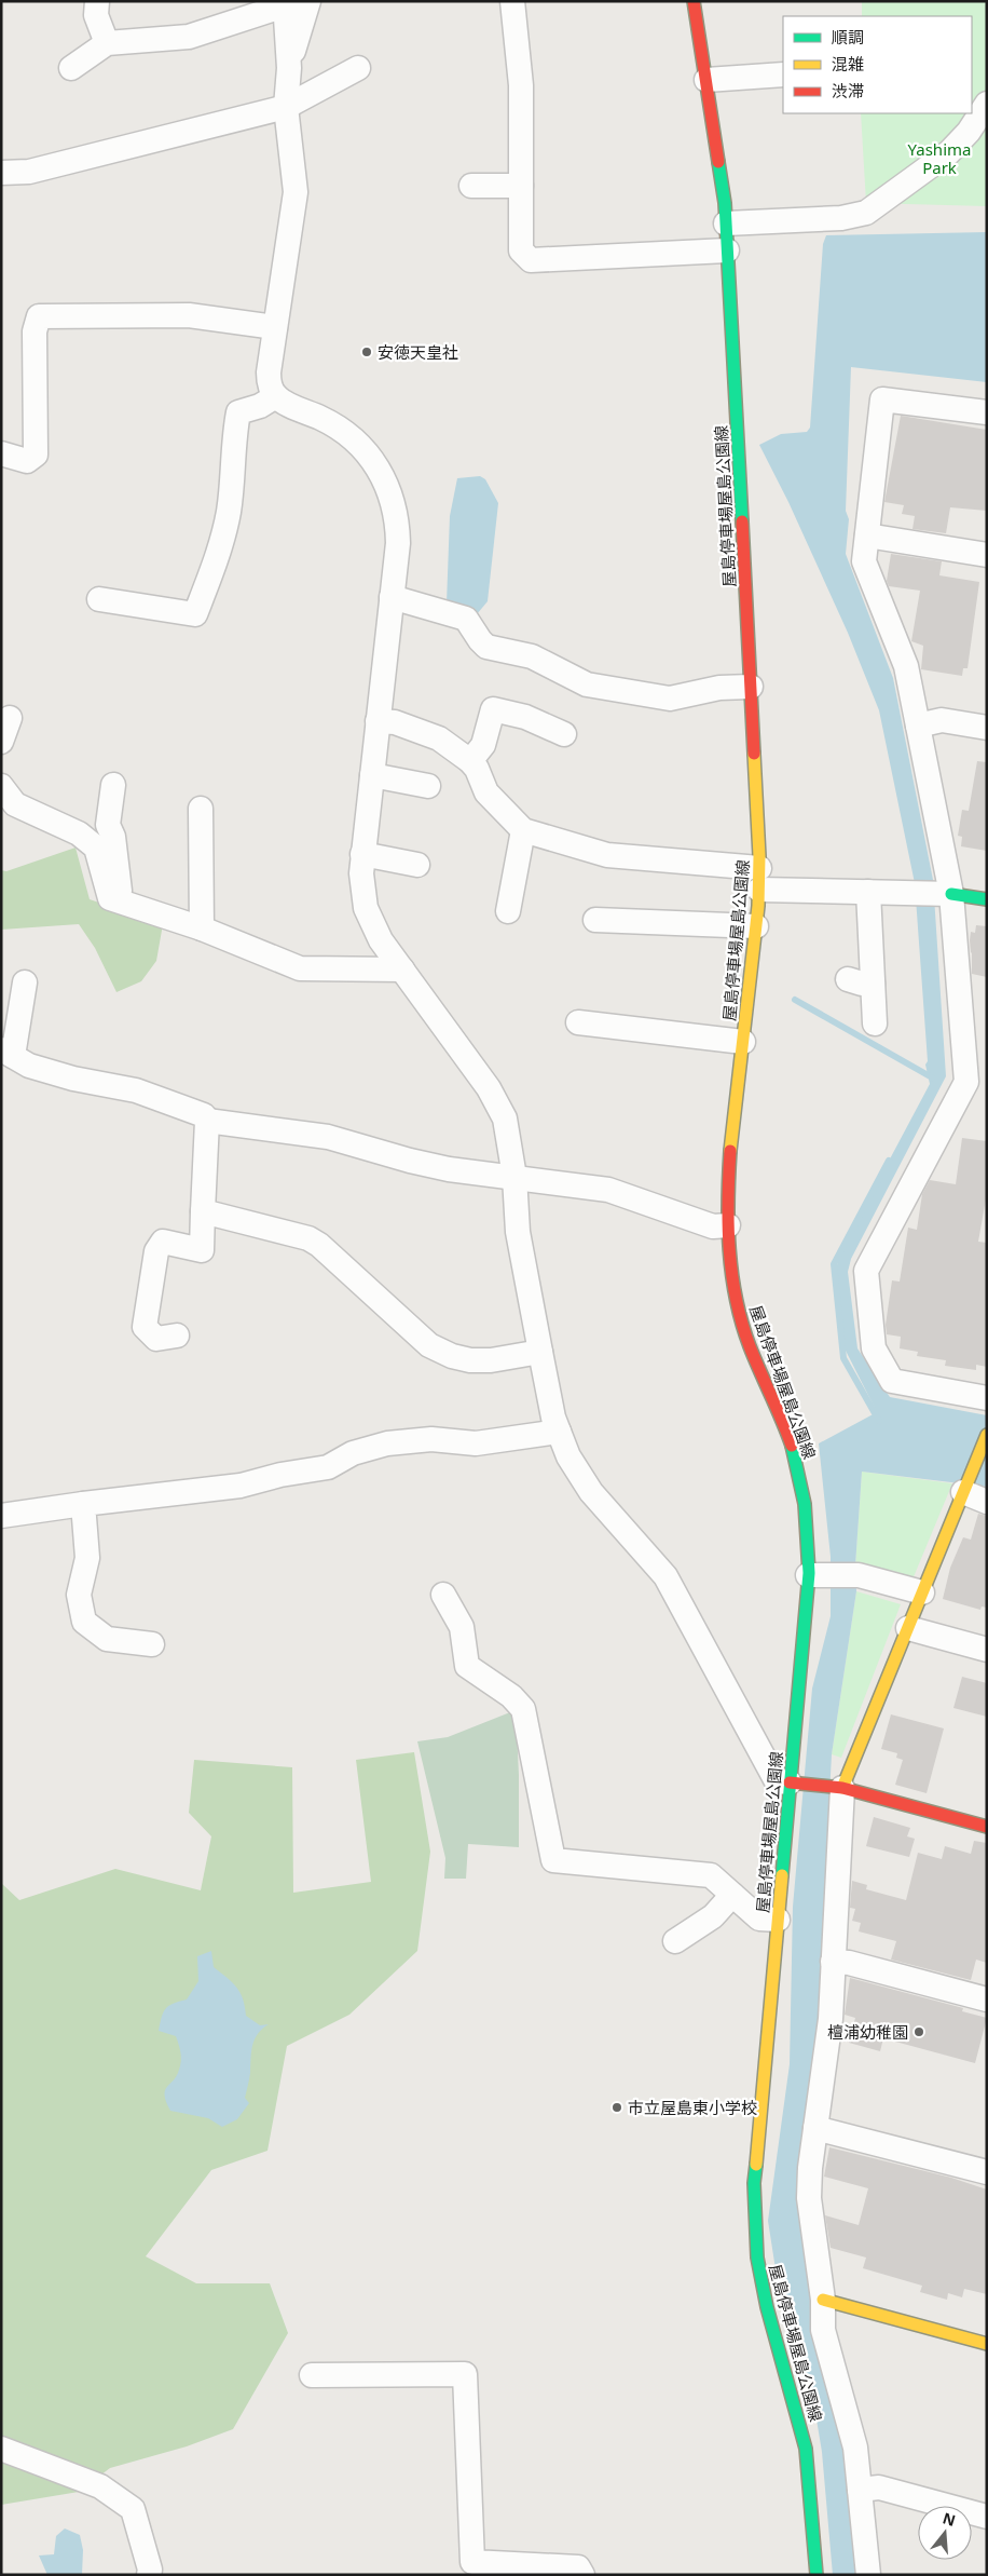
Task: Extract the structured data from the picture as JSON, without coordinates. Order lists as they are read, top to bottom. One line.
{"streets":{"main road":["屋島停車場屋島公園線"]},"parks":["Yashima Park"],"places":["安徳天皇社","檀浦幼稚園","市立屋島東小学校"],"legend":["順調","混雑","渋滞"],"north":"top"}
